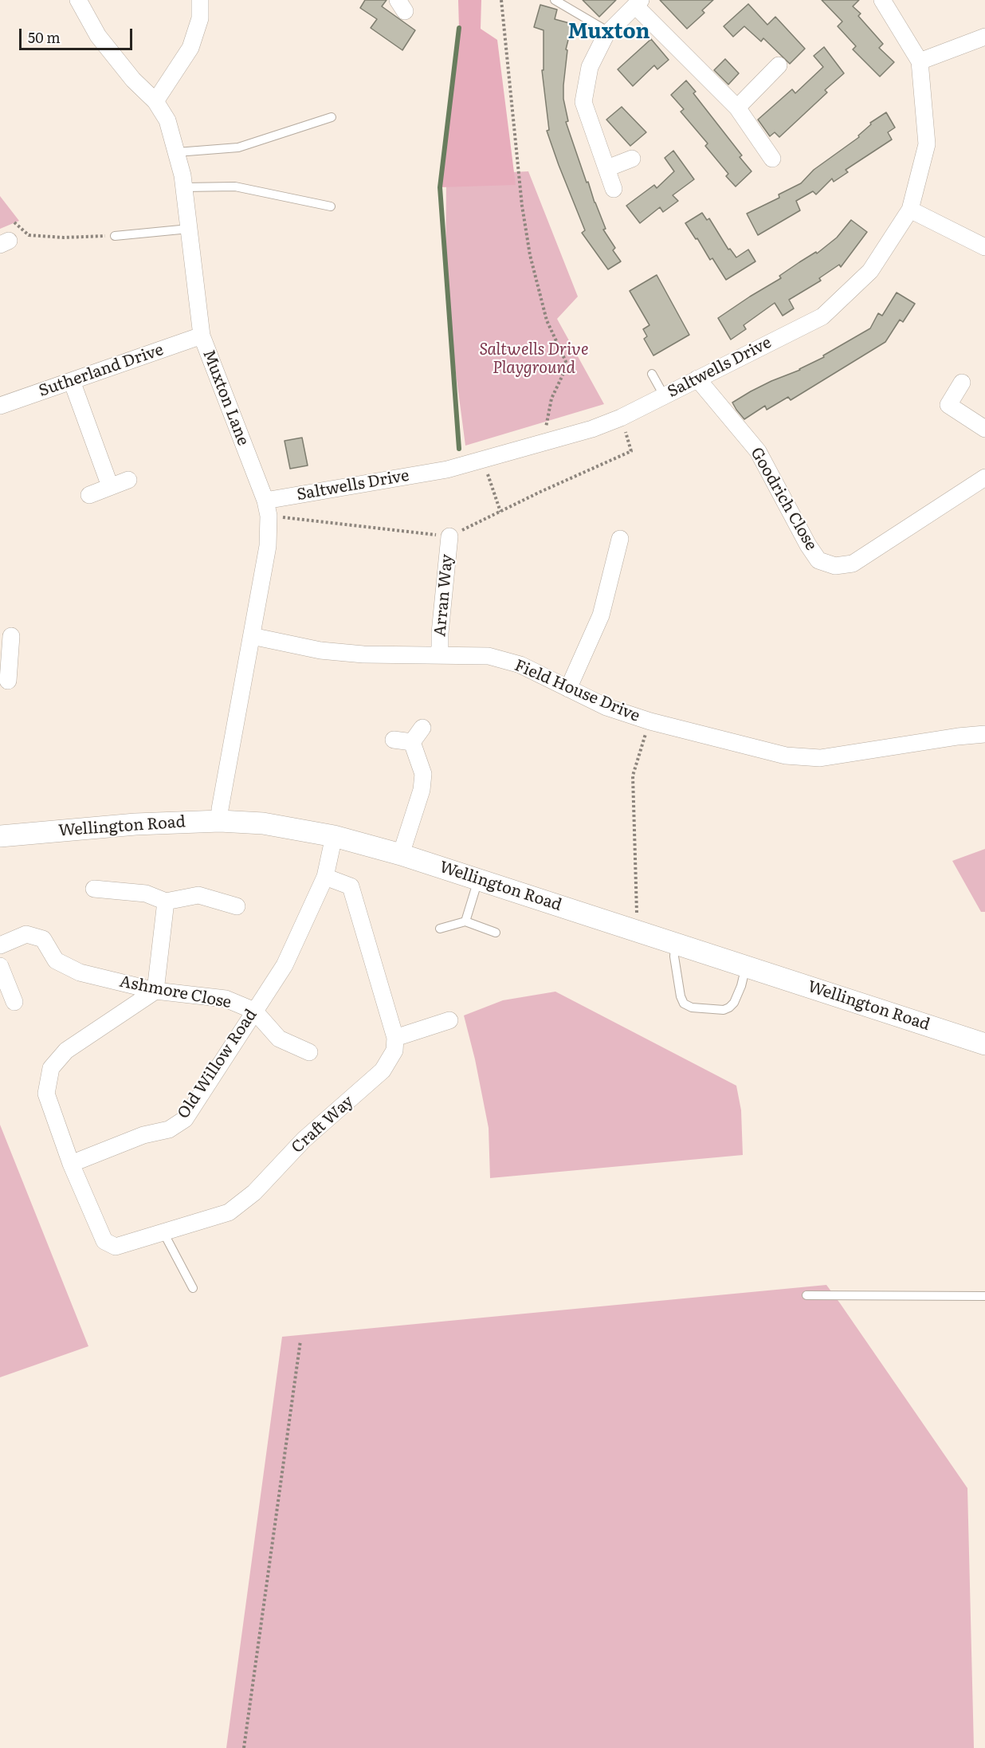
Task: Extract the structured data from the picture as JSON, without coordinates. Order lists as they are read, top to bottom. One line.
{"streets":{"street":["Saltwells Drive","Sutherland Drive","Muxton Lane","Goodrich Close","Arran Way","Field House Drive","Wellington Road","Ashmore Close","Old Willow Road","Craft Way"]},"crossings":[["Saltwells Drive","Muxton Lane"],["Saltwells Drive","Goodrich Close"],["Sutherland Drive","Muxton Lane"],["Muxton Lane","Field House Drive"],["Muxton Lane","Wellington Road"],["Arran Way","Field House Drive"],["Ashmore Close","Old Willow Road"],["Old Willow Road","Craft Way"]],"districts":["Muxton"],"parks":["Saltwells Drive Playground"],"scale_bar":"50 m"}
